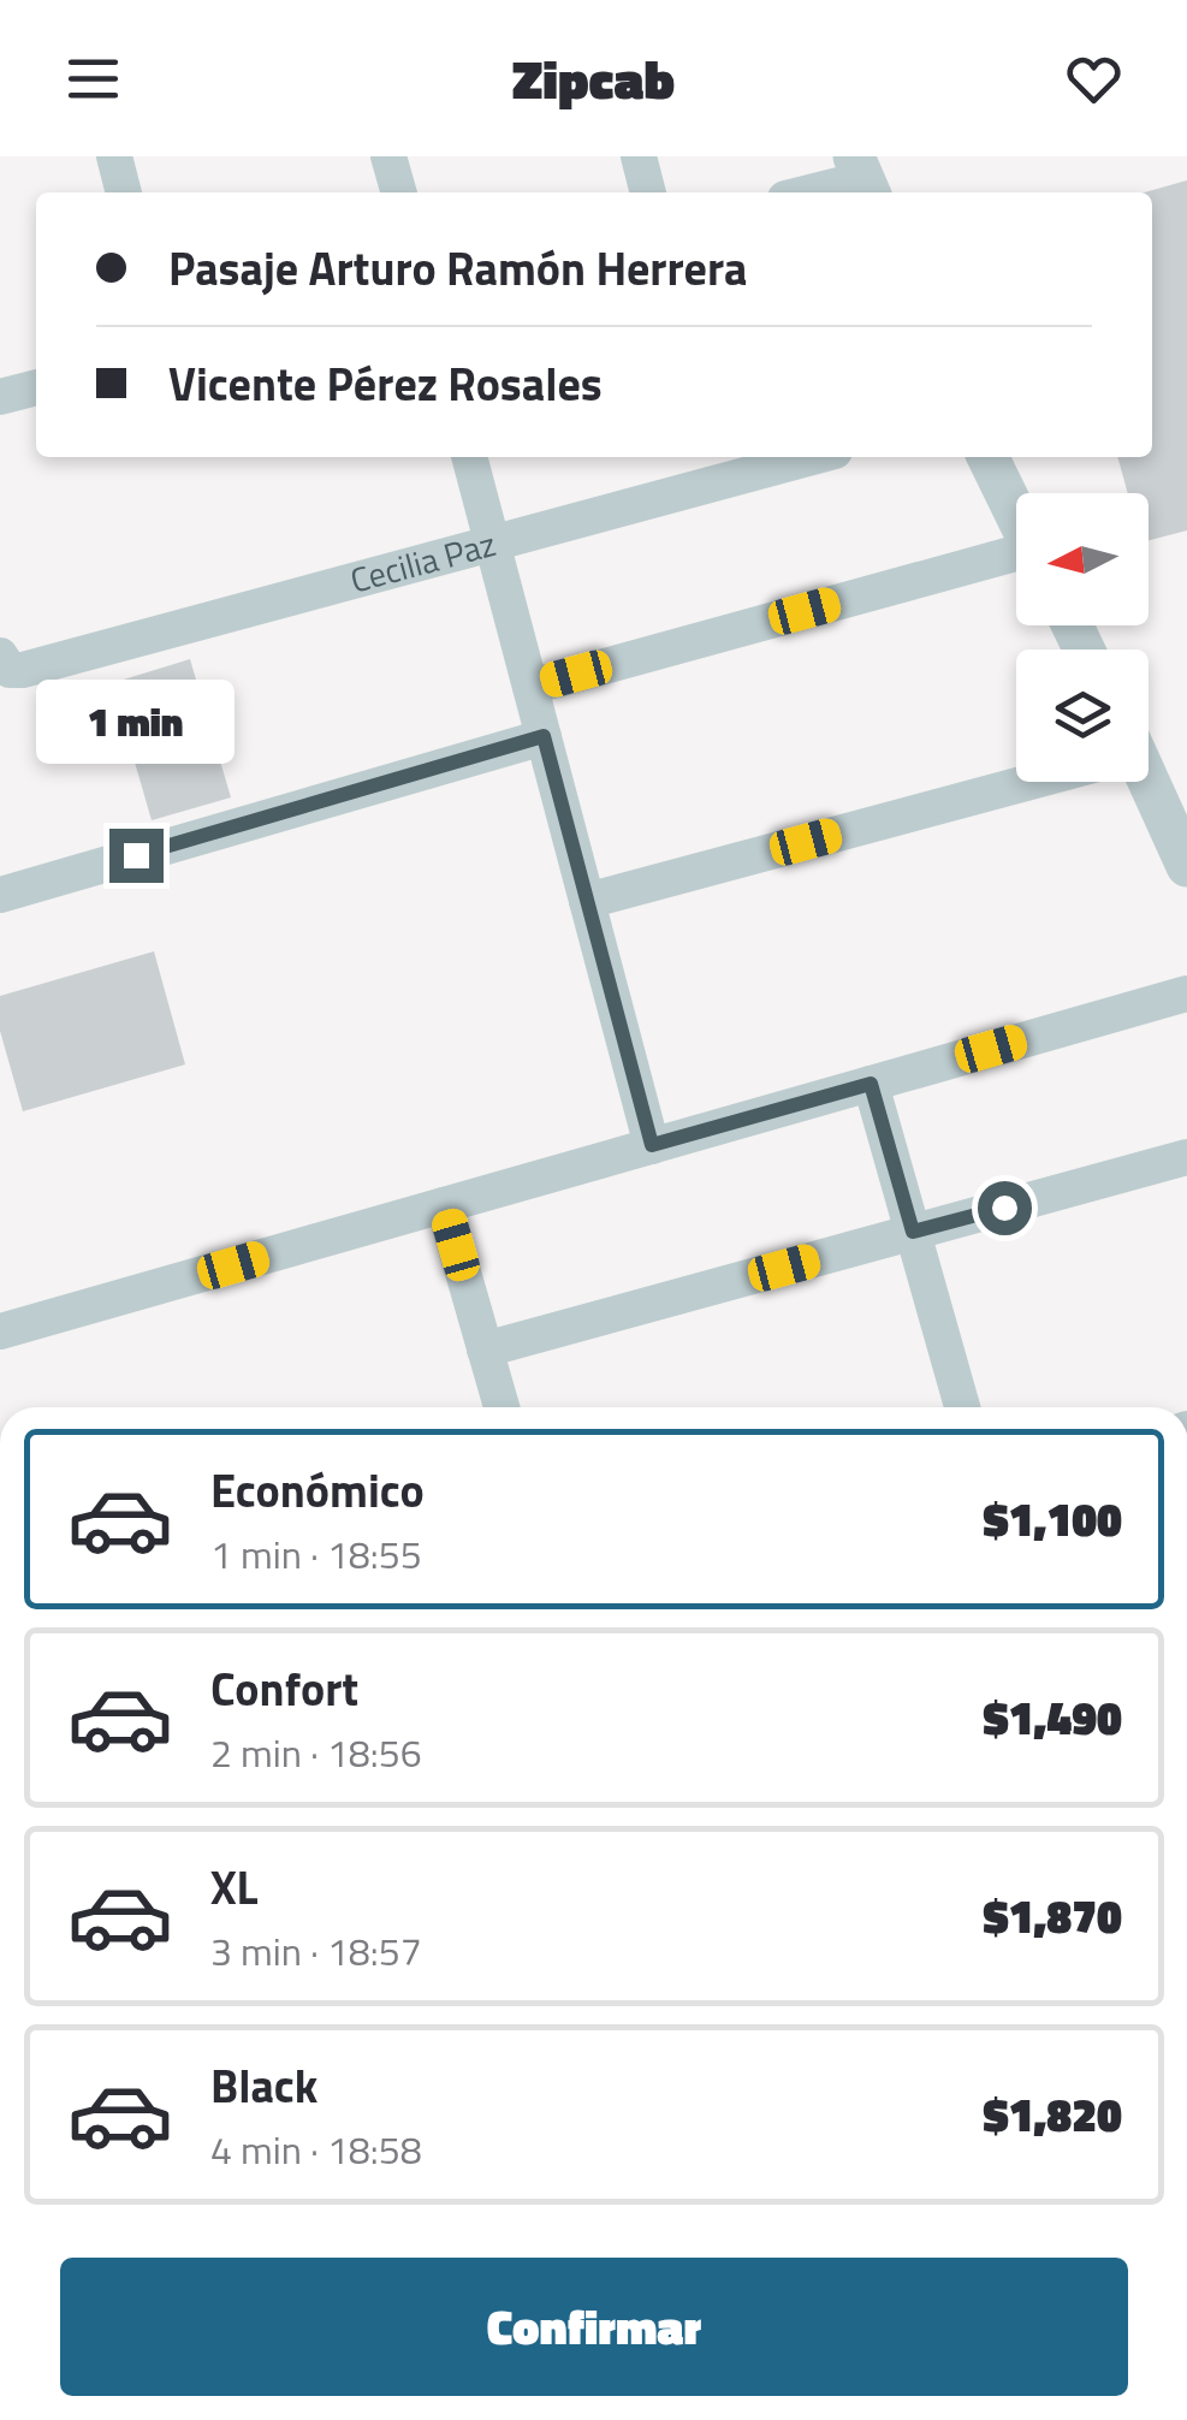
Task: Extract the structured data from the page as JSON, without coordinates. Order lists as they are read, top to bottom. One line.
{"streets":{"street":["Cecilia Paz"]},"north":"left","page":{"header":"Zipcab","banner":["Pasaje Arturo Ramón Herrera","Vicente Pérez Rosales"],"bubble":"1 min","list":[{"name":"Económico","note":"1 min · 18:55","value":"$1,100"},{"name":"Confort","note":"2 min · 18:56","value":"$1,490"},{"name":"XL","note":"3 min · 18:57","value":"$1,870"},{"name":"Black","note":"4 min · 18:58","value":"$1,820"}],"buttons":"Confirmar"}}
